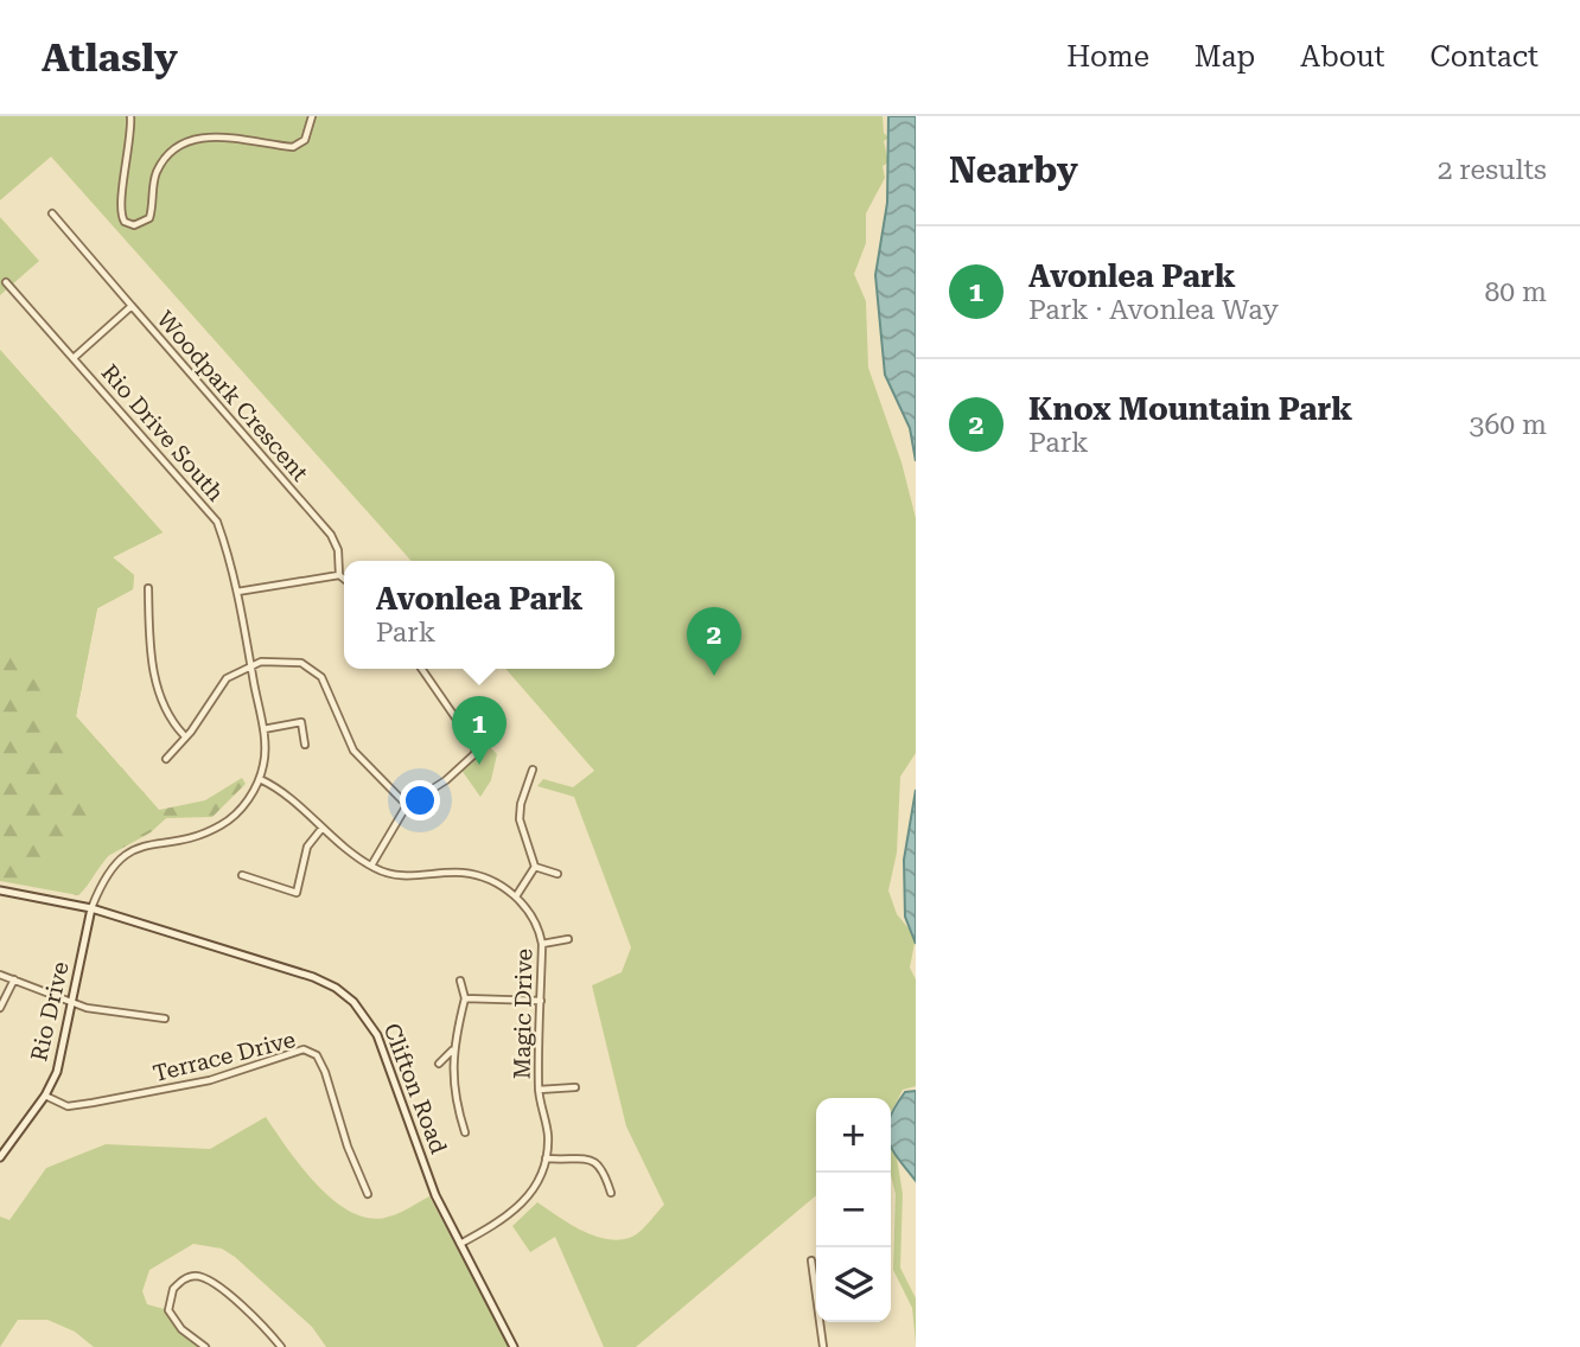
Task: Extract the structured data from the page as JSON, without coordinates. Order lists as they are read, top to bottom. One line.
{"streets":{"street":["Woodpark Crescent","Rio Drive South","Rio Drive","Magic Drive","Terrace Drive","Clifton Road"]},"crossings":[["Woodpark Crescent","Rio Drive South"],["Rio Drive South","Rio Drive"],["Rio Drive South","Magic Drive"],["Rio Drive South","Clifton Road"],["Rio Drive","Terrace Drive"],["Rio Drive","Clifton Road"],["Magic Drive","Clifton Road"]],"page":{"header":"Atlasly","nav":["Home","Map","About","Contact"],"heading":["Nearby","2 results"],"list":[{"mark":"1","name":"Avonlea Park","note":"Park · Avonlea Way","value":"80 m"},{"mark":"2","name":"Knox Mountain Park","note":"Park","value":"360 m"}],"popup":["Avonlea Park","Park"],"pins":["2","1"],"map_buttons":["+","−"]}}
